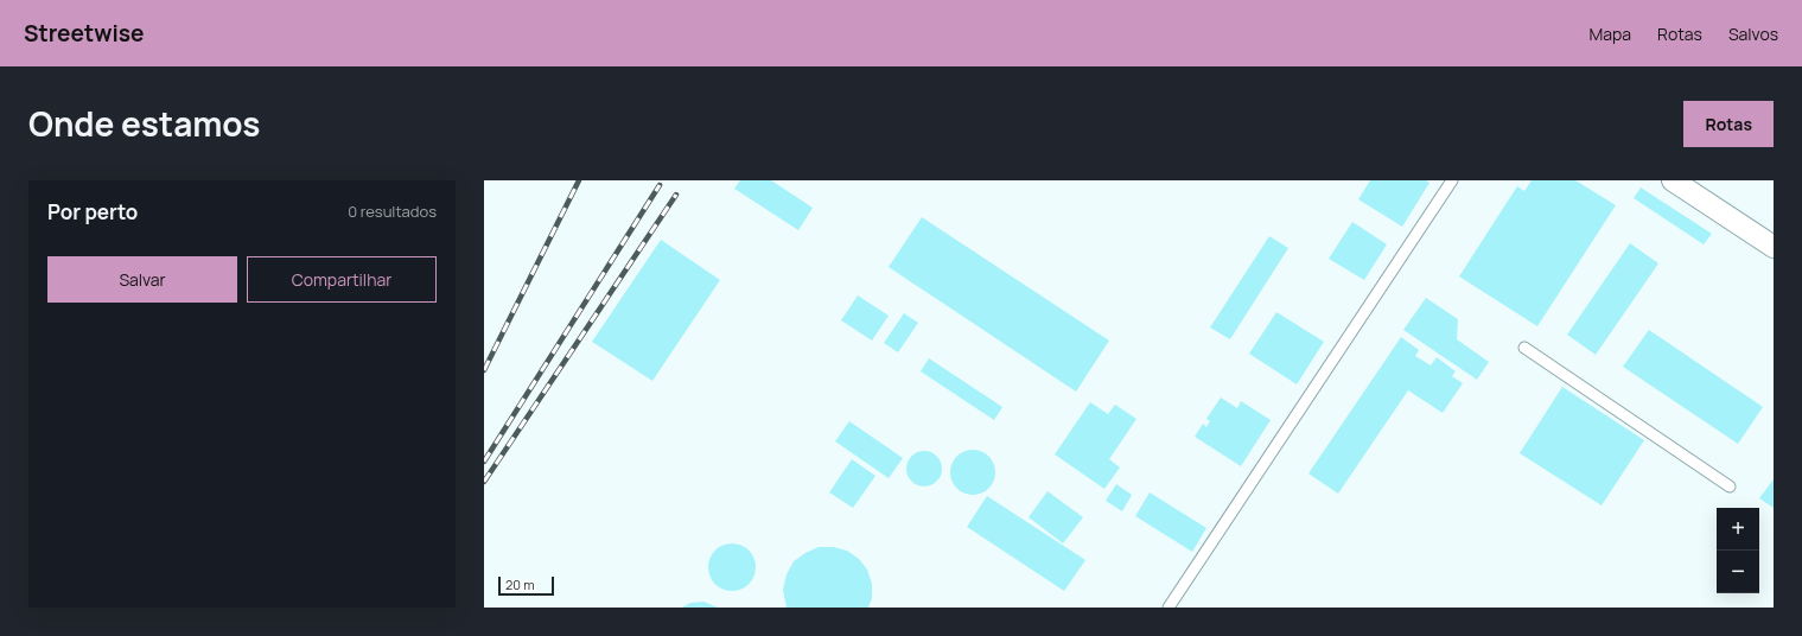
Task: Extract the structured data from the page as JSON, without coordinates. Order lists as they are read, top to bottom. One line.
{"scale_bar":"20 m","page":{"header":"Streetwise","nav":["Mapa","Rotas","Salvos"],"title":"Onde estamos","buttons":["Rotas",["Salvar","Compartilhar"]],"heading":["Por perto","0 resultados"],"map_buttons":["+","−"],"scale":"20 m"}}
